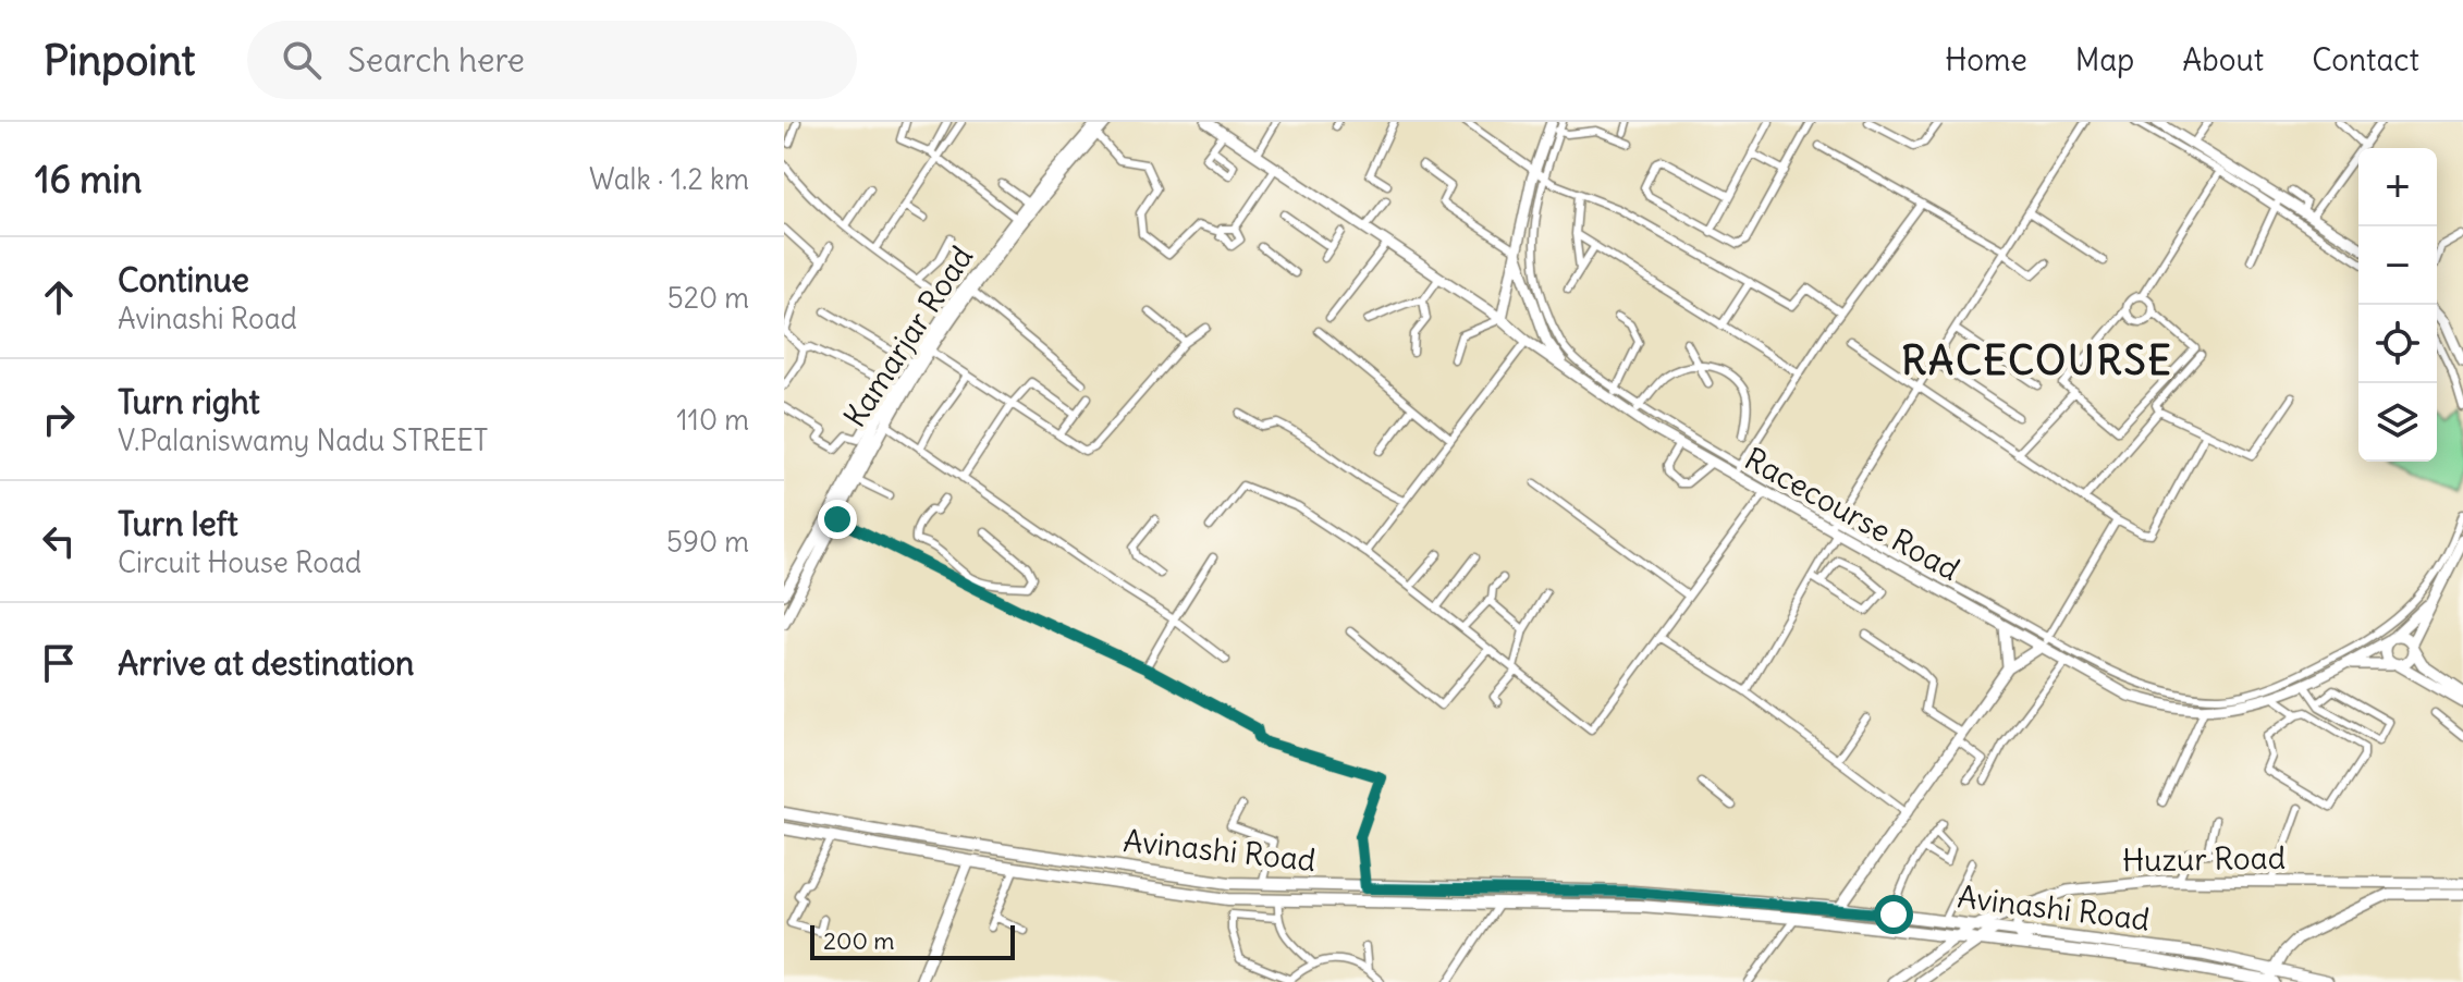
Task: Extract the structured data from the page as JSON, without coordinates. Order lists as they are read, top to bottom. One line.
{"streets":{"main road":["Avinashi Road"],"street":["Kamarjar Road","Racecourse Road","Huzur Road"]},"crossings":[["Avinashi Road","Huzur Road"]],"districts":["RACECOURSE"],"scale_bar":"200 m","page":{"header":"Pinpoint","search":"Search here","nav":["Home","Map","About","Contact"],"heading":["16 min","Walk · 1.2 km"],"map_buttons":["+","−"],"list":[["Continue","Avinashi Road","520 m"],["Turn right","V.Palaniswamy Nadu STREET","110 m"],["Turn left","Circuit House Road","590 m"],"Arrive at destination"],"scale":"200 m"}}
